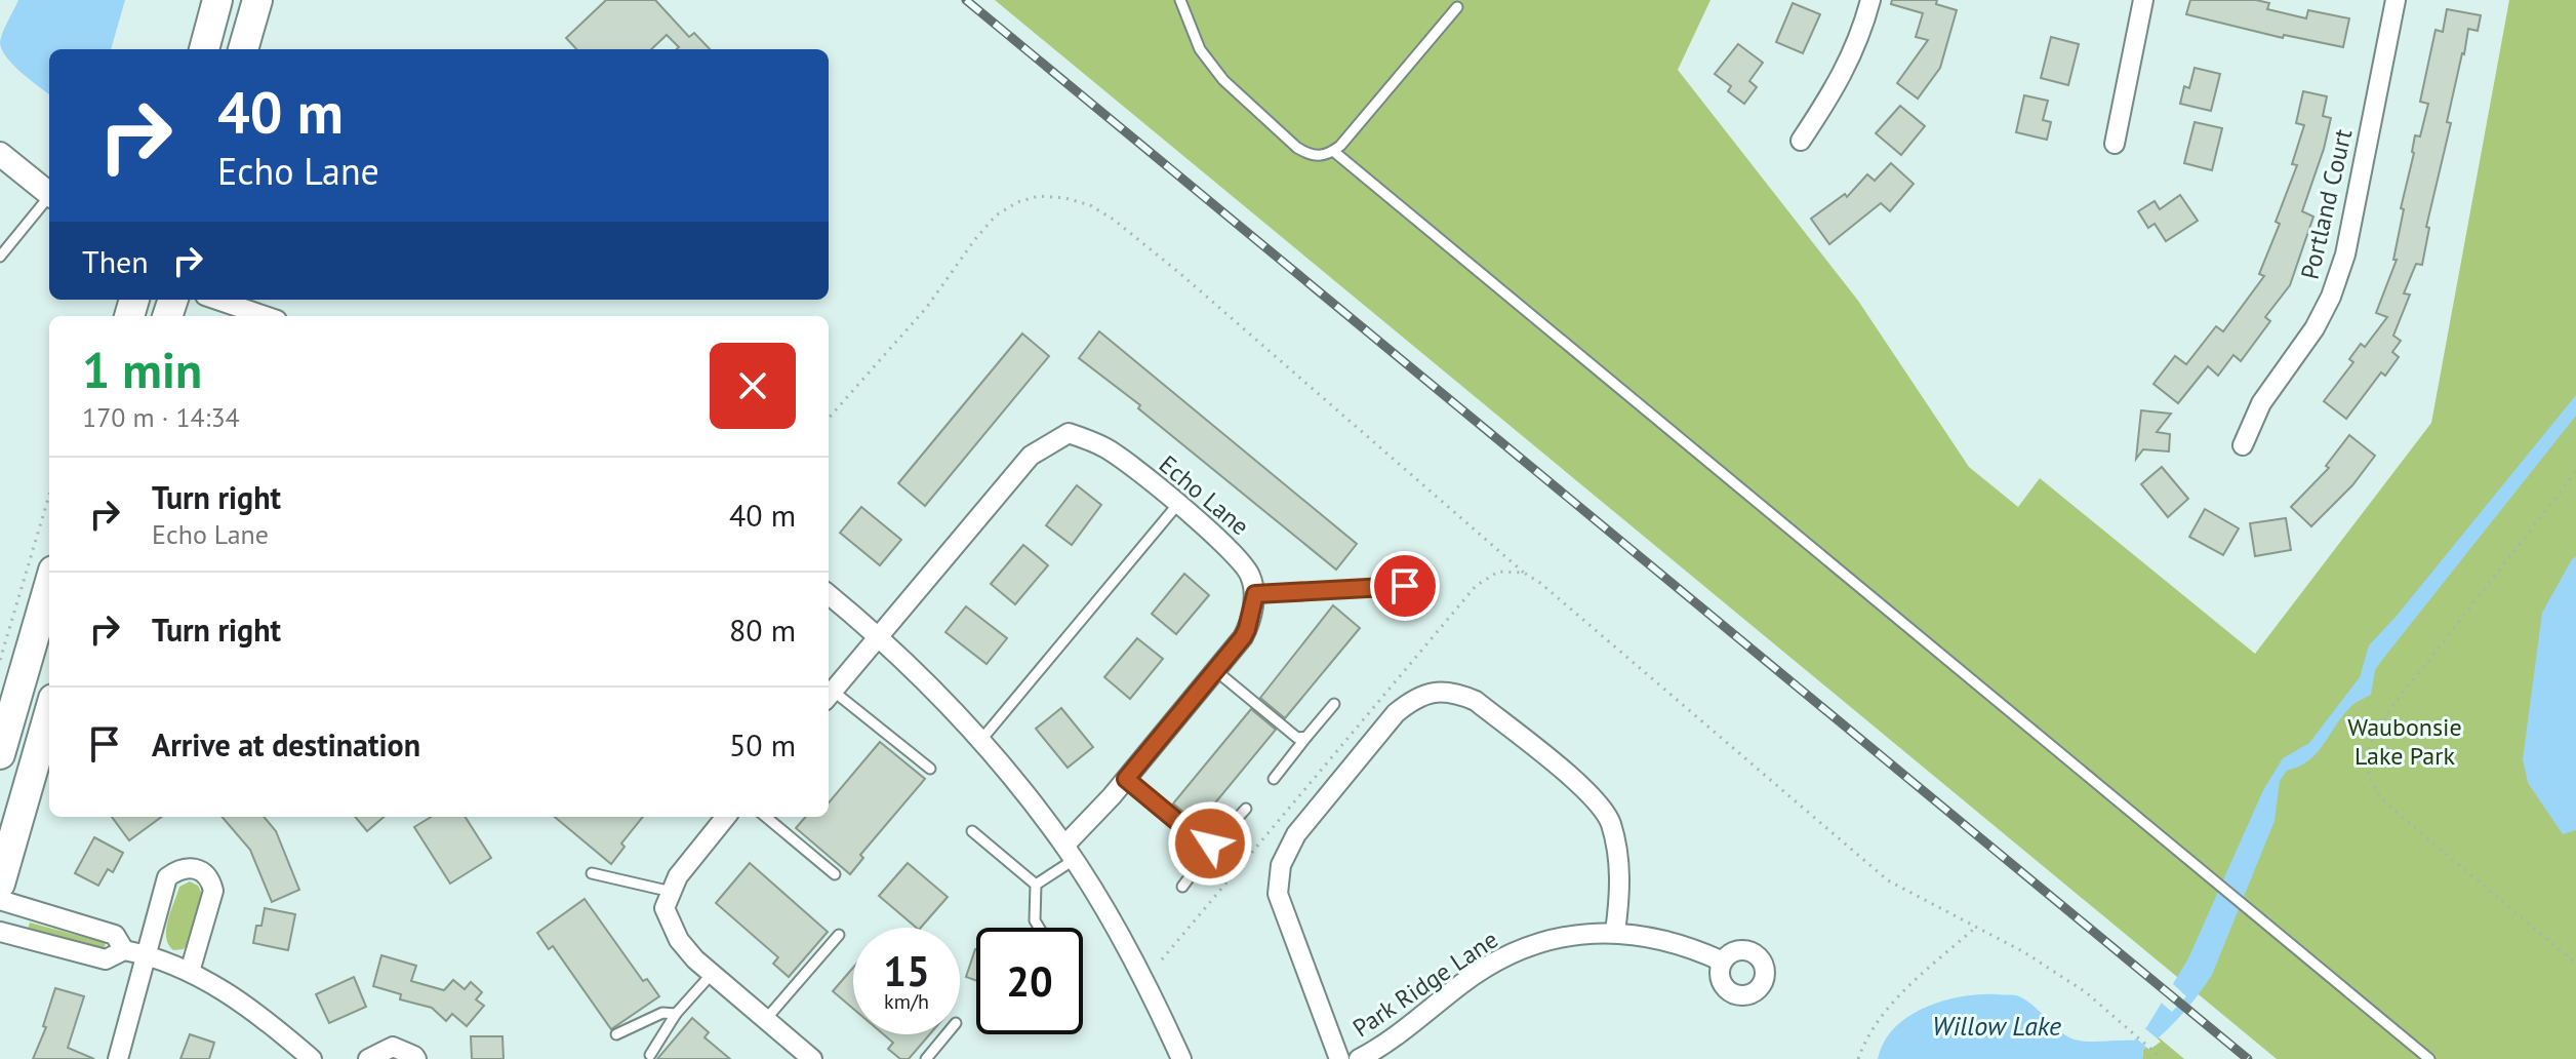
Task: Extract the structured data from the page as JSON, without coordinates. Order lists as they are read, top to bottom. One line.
{"streets":{"street":["Portland Court","Echo Lane","Park Ridge Lane"]},"water":["Willow Lake"],"parks":["Waubonsie Lake Park"],"page":{"turn":["40 m","Echo Lane"],"then":"Then","heading":["1 min","170 m · 14:34"],"list":[{"name":"Turn right","note":"Echo Lane","value":"40 m"},{"name":"Turn right","value":"80 m"},{"name":"Arrive at destination","value":"50 m"}],"speed":"15 km/h","limit":"20"}}
